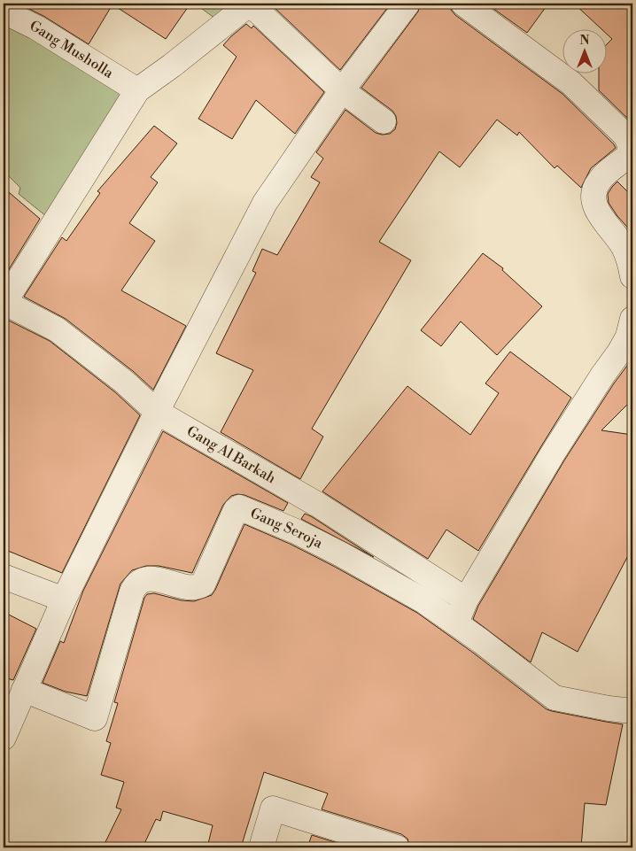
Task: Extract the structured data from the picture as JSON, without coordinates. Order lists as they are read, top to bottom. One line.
{"streets":{"street":["Gang Musholla","Gang Al Barkah","Gang Seroja"]},"north":"top"}
